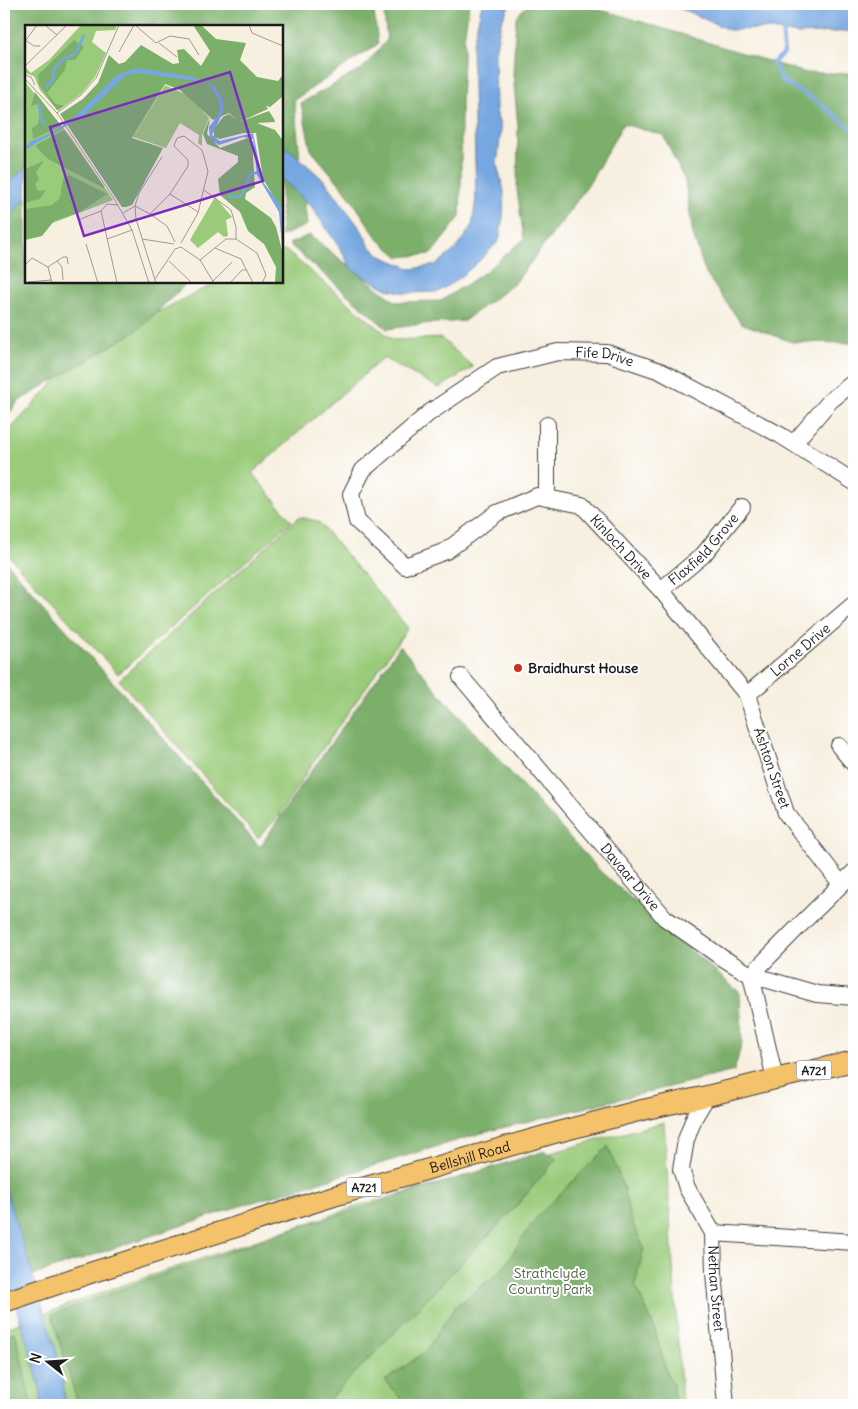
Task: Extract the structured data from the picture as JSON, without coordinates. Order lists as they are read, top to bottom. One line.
{"streets":{"main road":["A721","Bellshill Road"],"street":["Fife Drive","Kinloch Drive","Flaxfield Grove","Lorne Drive","Ashton Street","Davaar Drive","Nethan Street"]},"crossings":[["Fife Drive","Kinloch Drive"],["Kinloch Drive","Flaxfield Grove"],["Kinloch Drive","Lorne Drive"],["Kinloch Drive","Ashton Street"],["Lorne Drive","Ashton Street"],["Bellshill Road","Nethan Street"]],"parks":["Strathclyde Country Park"],"places":["Braidhurst House"],"north":"left"}
